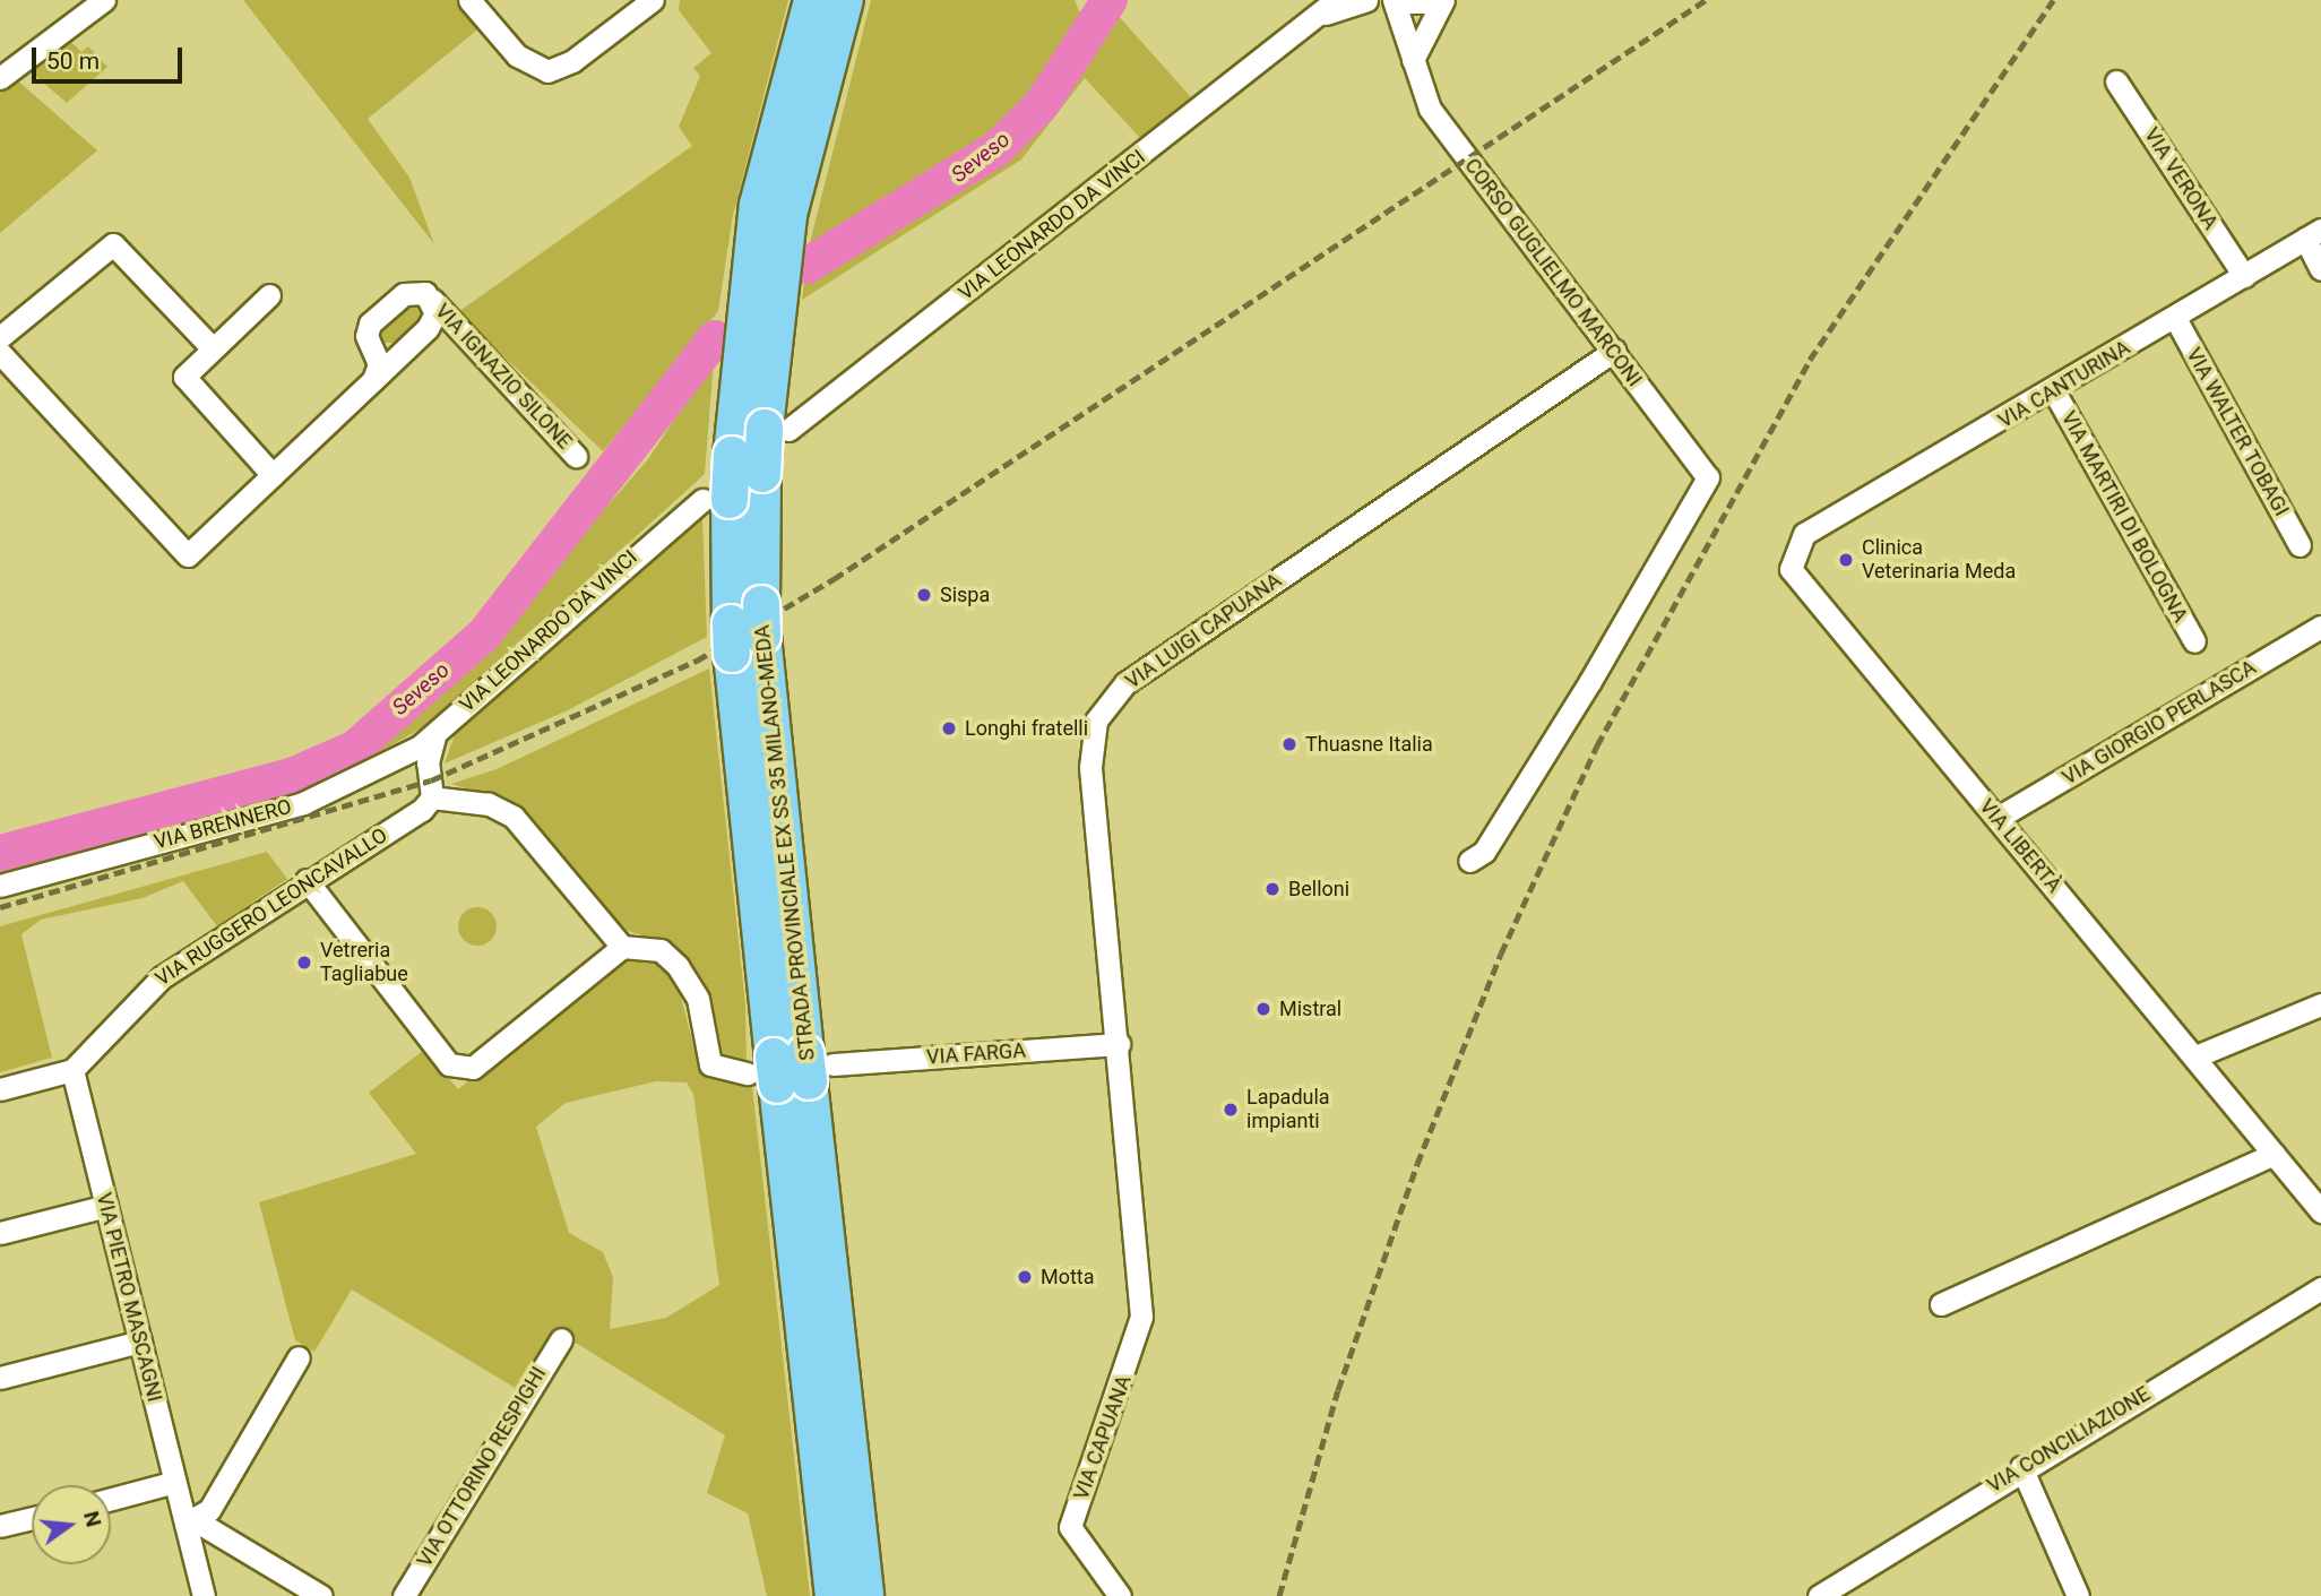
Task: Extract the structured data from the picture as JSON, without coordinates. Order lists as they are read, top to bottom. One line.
{"streets":{"highway":["STRADA PROVINCIALE EX SS 35 MILANO-MEDA"],"street":["VIA VERONA","VIA LEONARDO DA VINCI","CORSO GUGLIELMO MARCONI","VIA IGNAZIO SILONE","VIA CANTURINA","VIA WALTER TOBAGI","VIA MARTIRI DI BOLOGNA","VIA LUIGI CAPUANA","VIA GIORGIO PERLASCA","VIA BRENNERO","VIA LIBERTÀ","VIA RUGGERO LEONCAVALLO","VIA FARGA","VIA PIETRO MASCAGNI","VIA CAPUANA","VIA CONCILIAZIONE","VIA OTTORINO RESPIGHI"]},"crossings":[["VIA VERONA","VIA CANTURINA"],["VIA LEONARDO DA VINCI","VIA BRENNERO"],["VIA LEONARDO DA VINCI","STRADA PROVINCIALE EX SS 35 MILANO-MEDA"],["CORSO GUGLIELMO MARCONI","VIA LUIGI CAPUANA"],["VIA CANTURINA","VIA WALTER TOBAGI"],["VIA CANTURINA","VIA MARTIRI DI BOLOGNA"],["VIA CANTURINA","VIA LIBERTÀ"],["VIA LUIGI CAPUANA","VIA FARGA"],["VIA LUIGI CAPUANA","VIA CAPUANA"],["VIA GIORGIO PERLASCA","VIA LIBERTÀ"],["STRADA PROVINCIALE EX SS 35 MILANO-MEDA","VIA FARGA"],["VIA RUGGERO LEONCAVALLO","VIA PIETRO MASCAGNI"]],"water":["Seveso"],"places":["Clinica Veterinaria Meda","Sispa","Longhi fratelli","Thuasne Italia","Belloni","Vetreria Tagliabue","Mistral","Lapadula impianti","Motta"],"scale_bar":"50 m","north":"right"}
